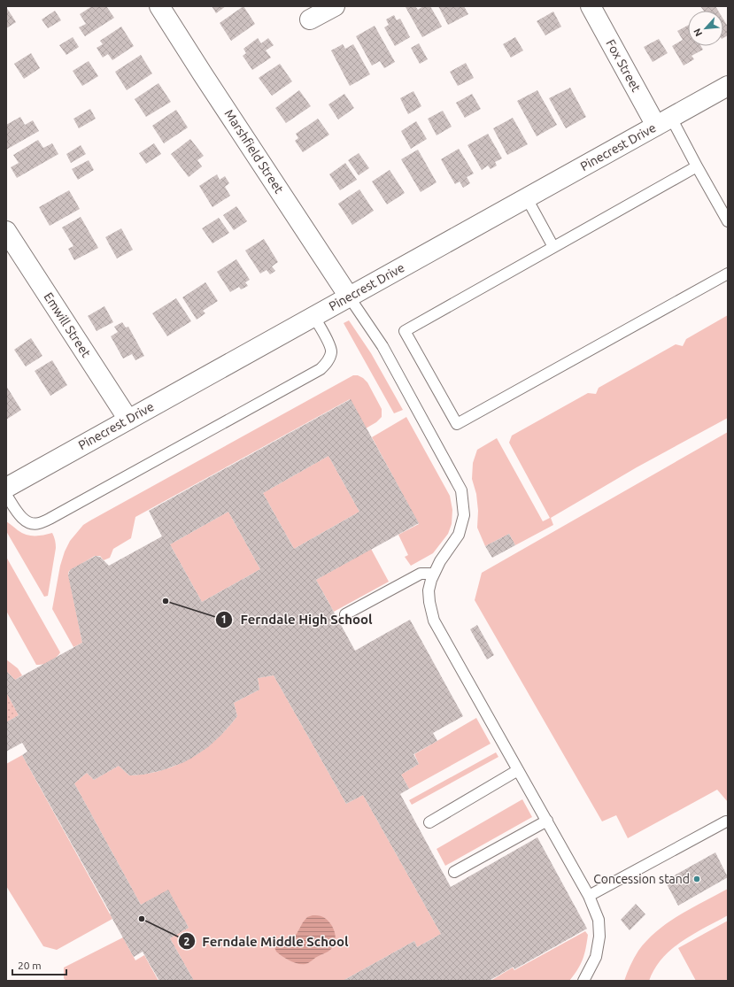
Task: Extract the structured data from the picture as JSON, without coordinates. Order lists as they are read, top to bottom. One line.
{"streets":{"street":["Fox Street","Pinecrest Drive","Marshfield Street","Emwill Street"]},"crossings":[["Fox Street","Pinecrest Drive"],["Pinecrest Drive","Marshfield Street"],["Pinecrest Drive","Emwill Street"]],"places":["Ferndale High School","Concession stand","Ferndale Middle School"],"scale_bar":"20 m","north":"bottom left"}
